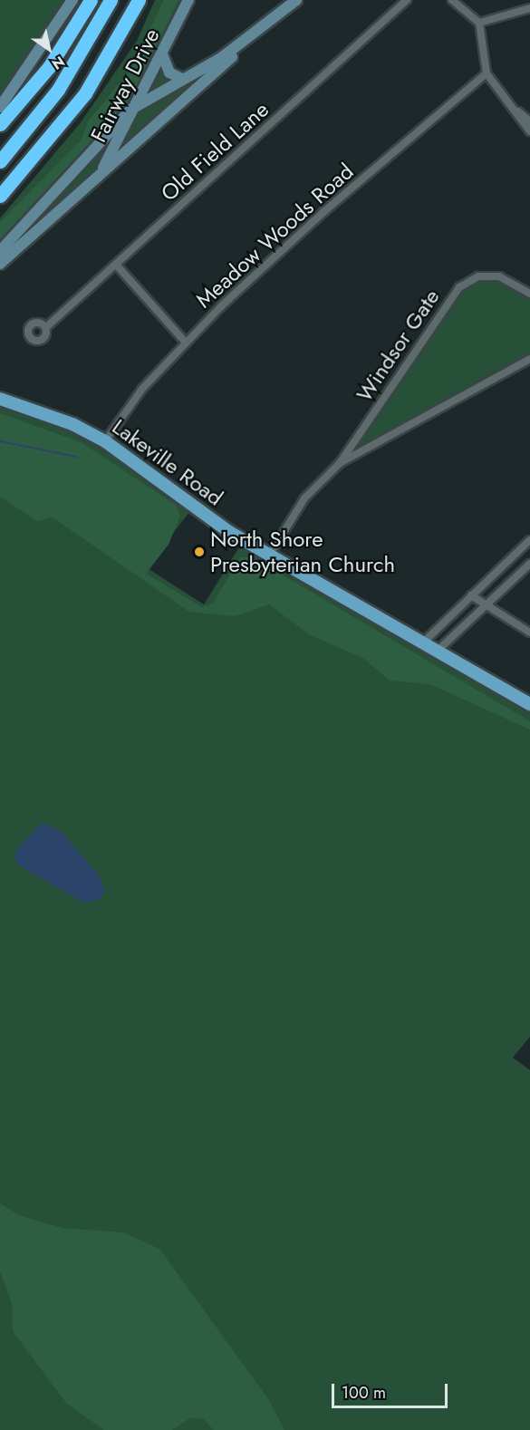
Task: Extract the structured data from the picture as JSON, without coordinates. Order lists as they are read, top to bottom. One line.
{"streets":{"main road":["Lakeville Road"],"street":["Fairway Drive","Old Field Lane","Meadow Woods Road","Windsor Gate"]},"crossings":[["Meadow Woods Road","Lakeville Road"],["Windsor Gate","Lakeville Road"]],"places":["North Shore Presbyterian Church"],"scale_bar":"100 m","north":"bottom right"}
